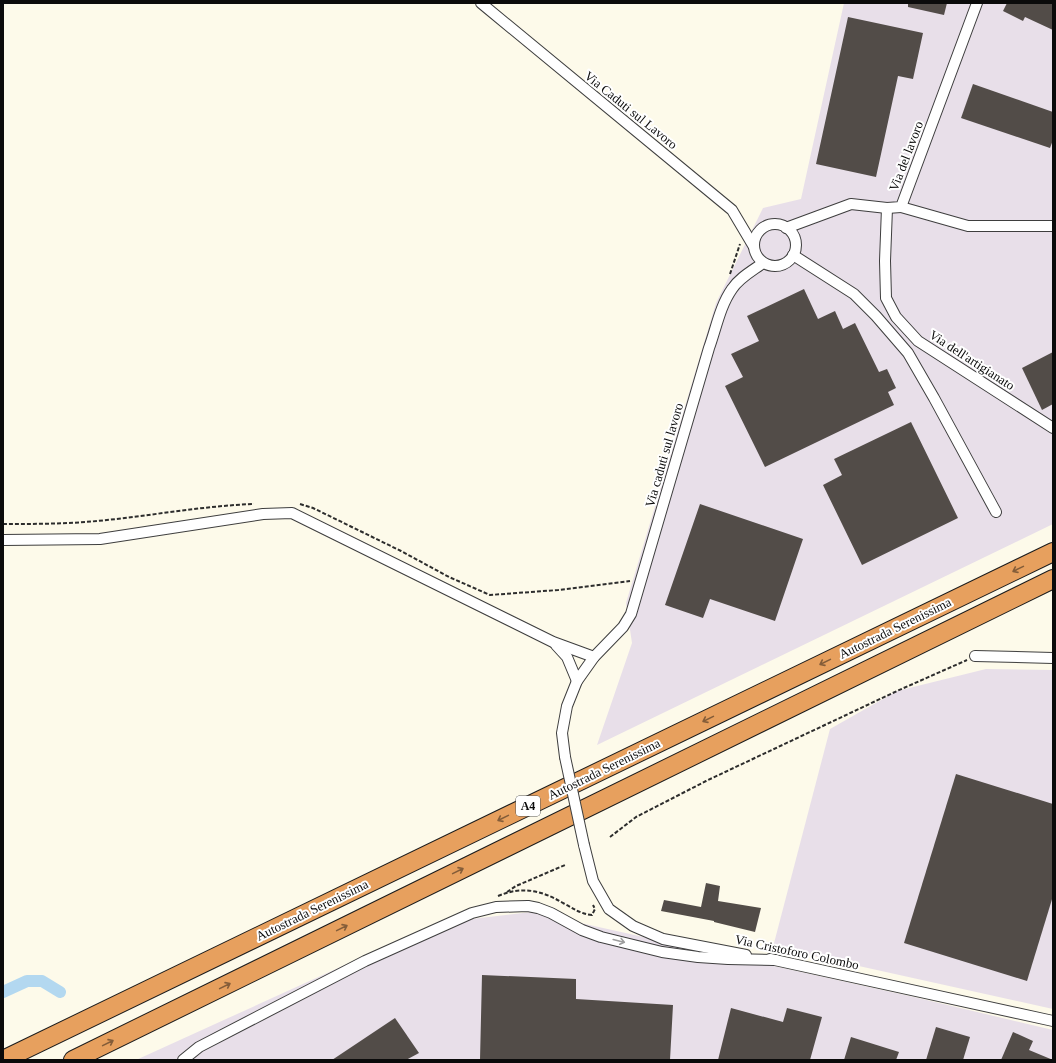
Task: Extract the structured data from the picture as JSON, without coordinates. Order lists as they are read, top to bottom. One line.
{"streets":{"highway":["Autostrada Serenissima","A4"],"street":["Via Caduti sul Lavoro","Via del lavoro","Via dell'artigianato","Via caduti sul lavoro","Via Cristoforo Colombo"]},"crossings":[["Via Caduti sul Lavoro","Via del lavoro"],["Via Caduti sul Lavoro","Via caduti sul lavoro"],["Via del lavoro","Via dell'artigianato"],["Via del lavoro","Via caduti sul lavoro"],["Via caduti sul lavoro","Via Cristoforo Colombo"]]}
